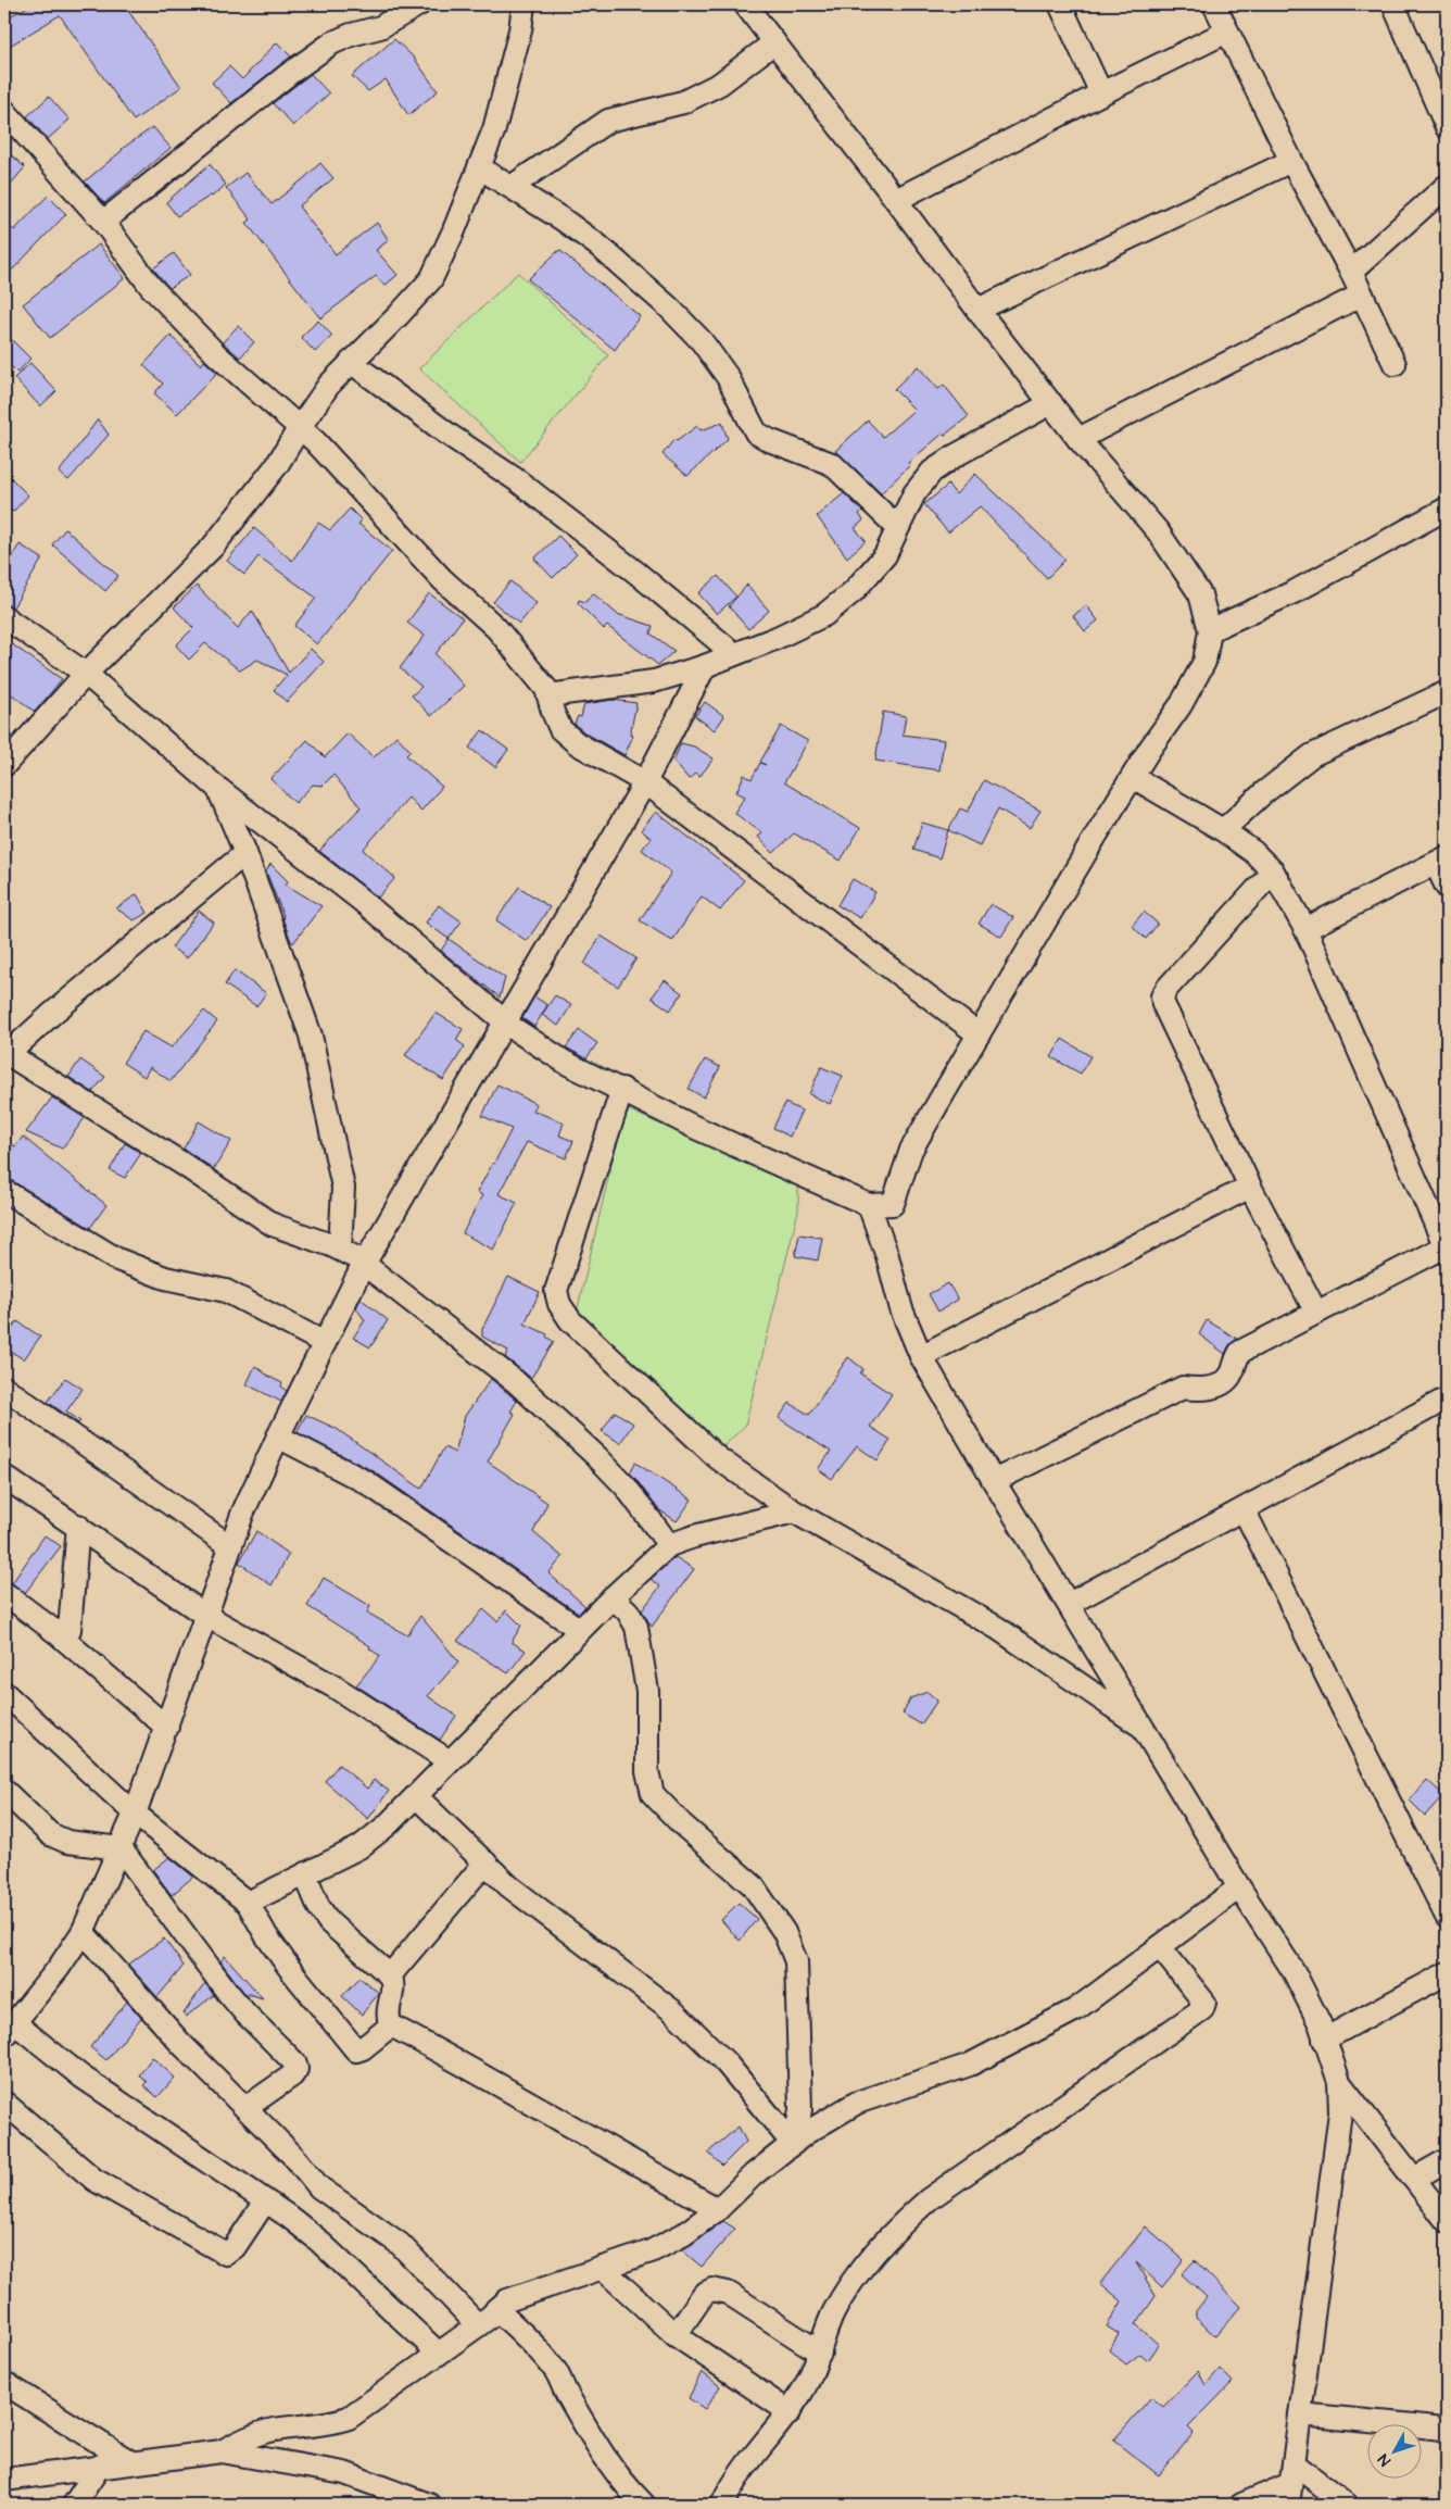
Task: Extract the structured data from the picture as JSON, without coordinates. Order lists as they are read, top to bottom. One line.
{"north":"bottom left"}
